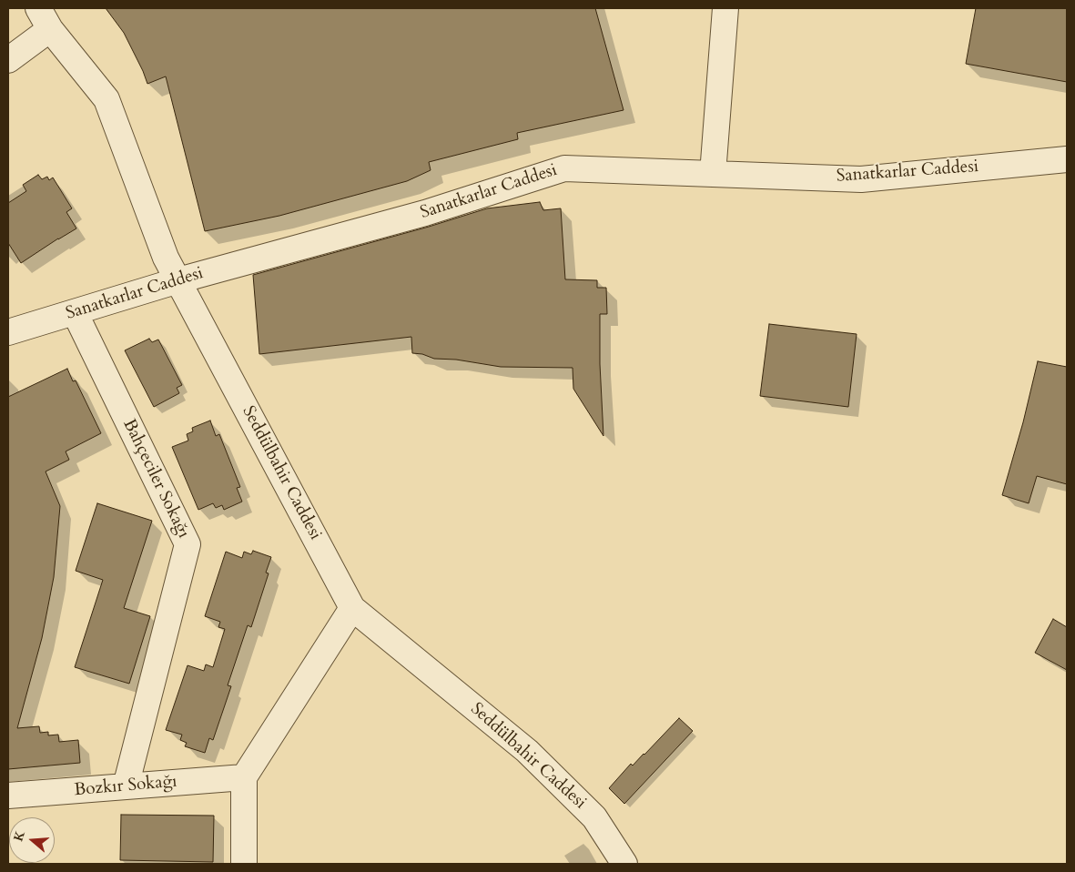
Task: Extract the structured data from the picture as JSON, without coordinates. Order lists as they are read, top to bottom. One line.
{"streets":{"street":["Sanatkarlar Caddesi","Seddülbahir Caddesi","Bahçeciler Sokağı","Bozkır Sokağı"]},"crossings":[["Sanatkarlar Caddesi","Seddülbahir Caddesi"],["Sanatkarlar Caddesi","Bahçeciler Sokağı"],["Bahçeciler Sokağı","Bozkır Sokağı"]],"north":"left"}
